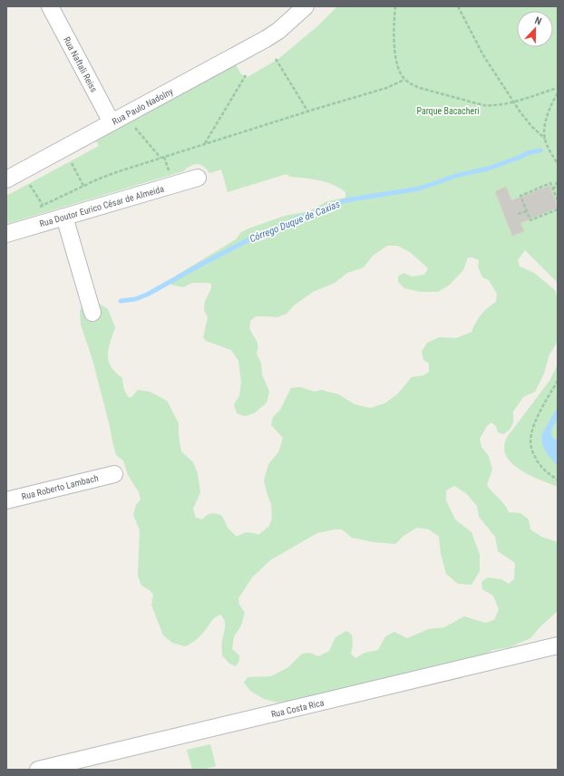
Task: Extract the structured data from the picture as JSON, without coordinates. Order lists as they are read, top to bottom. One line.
{"streets":{"street":["Rua Naftali Reiss","Rua Paulo Nadolny","Rua Doutor Eurico César de Almeida","Rua Roberto Lambach","Rua Costa Rica"]},"crossings":[["Rua Naftali Reiss","Rua Paulo Nadolny"]],"water":["Córrego Duque de Caxias"],"parks":["Parque Bacacheri"],"north":"top"}
